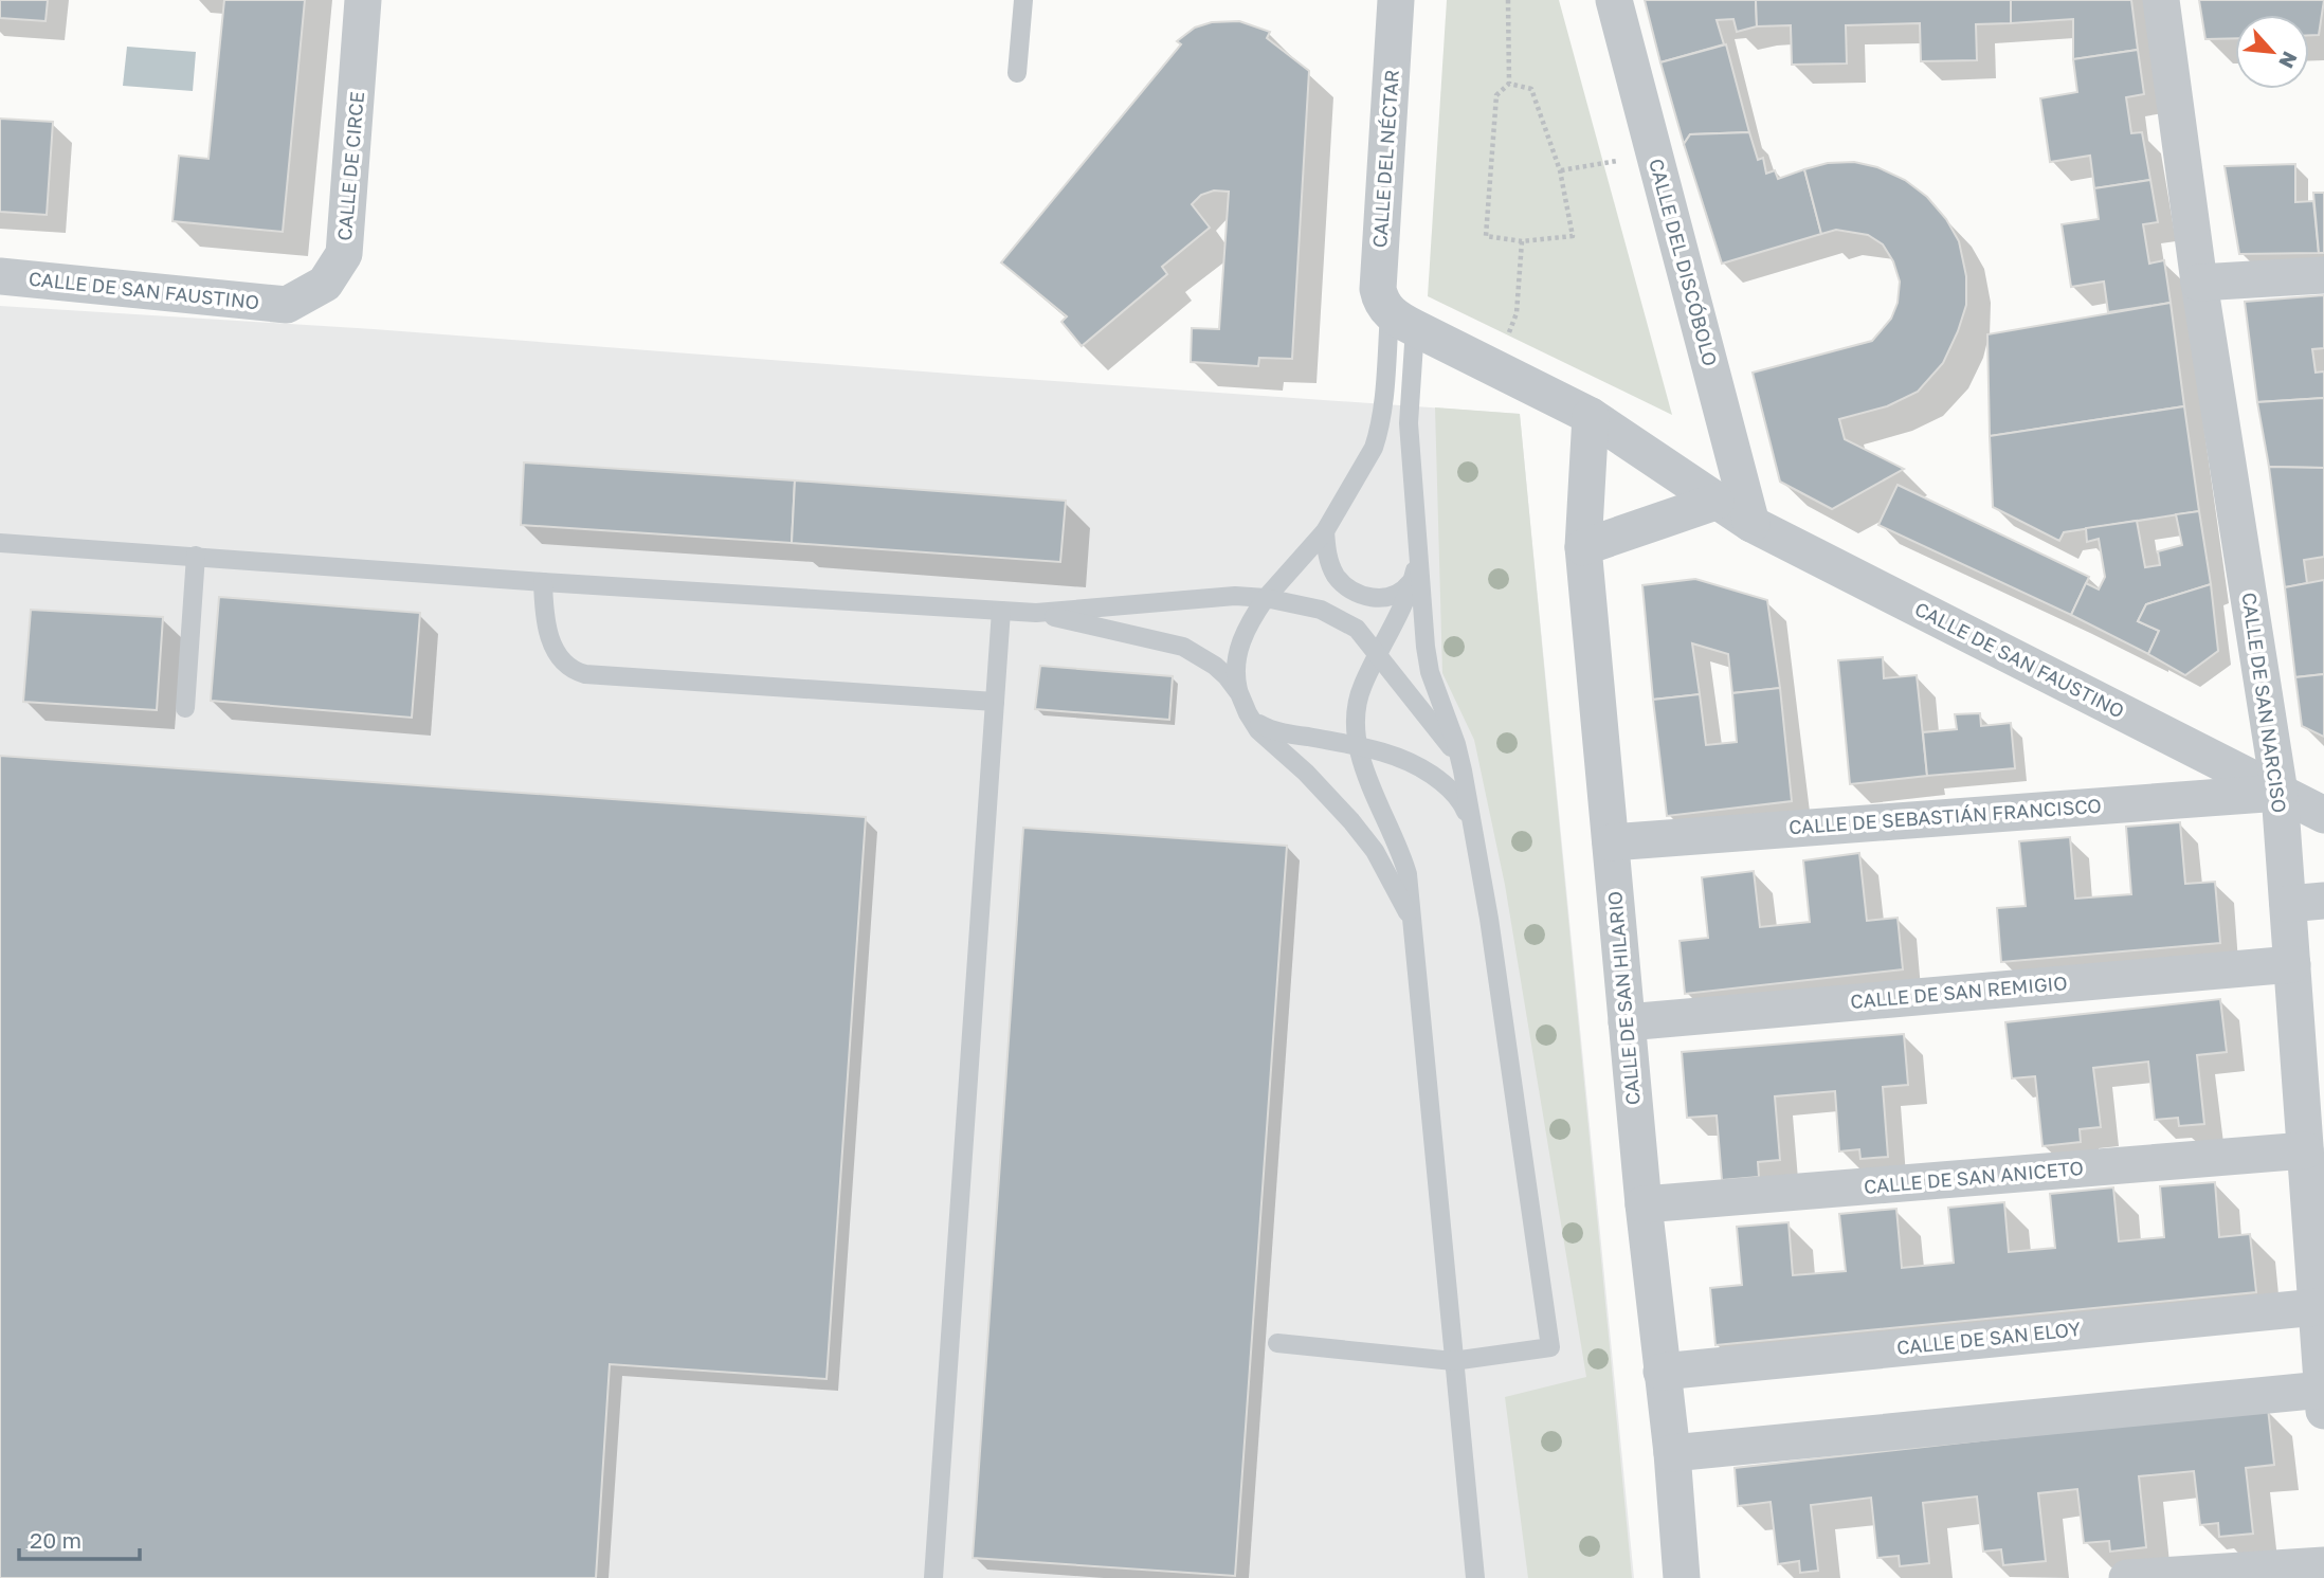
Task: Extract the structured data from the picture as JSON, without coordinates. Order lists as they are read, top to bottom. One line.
{"streets":{"street":["CALLE DEL NÉCTAR","CALLE DE CIRCE","CALLE DEL DISCÓBOLO","CALLE DE SAN FAUSTINO","CALLE DE SAN NARCISO","CALLE DE SEBASTIÁN FRANCISCO","CALLE DE SAN REMIGIO","CALLE DE SAN HILARIO","CALLE DE SAN ANICETO","CALLE DE SAN ELOY"]},"crossings":[["CALLE DEL NÉCTAR","CALLE DE SAN FAUSTINO"],["CALLE DE CIRCE","CALLE DE SAN FAUSTINO"],["CALLE DEL DISCÓBOLO","CALLE DE SAN FAUSTINO"],["CALLE DE SAN FAUSTINO","CALLE DE SAN NARCISO"],["CALLE DE SAN FAUSTINO","CALLE DE SEBASTIÁN FRANCISCO"],["CALLE DE SAN FAUSTINO","CALLE DE SAN HILARIO"],["CALLE DE SAN NARCISO","CALLE DE SEBASTIÁN FRANCISCO"],["CALLE DE SAN NARCISO","CALLE DE SAN REMIGIO"],["CALLE DE SAN NARCISO","CALLE DE SAN ANICETO"],["CALLE DE SAN NARCISO","CALLE DE SAN ELOY"],["CALLE DE SEBASTIÁN FRANCISCO","CALLE DE SAN HILARIO"],["CALLE DE SAN REMIGIO","CALLE DE SAN HILARIO"],["CALLE DE SAN HILARIO","CALLE DE SAN ANICETO"],["CALLE DE SAN HILARIO","CALLE DE SAN ELOY"]],"scale_bar":"20 m","north":"bottom right"}
